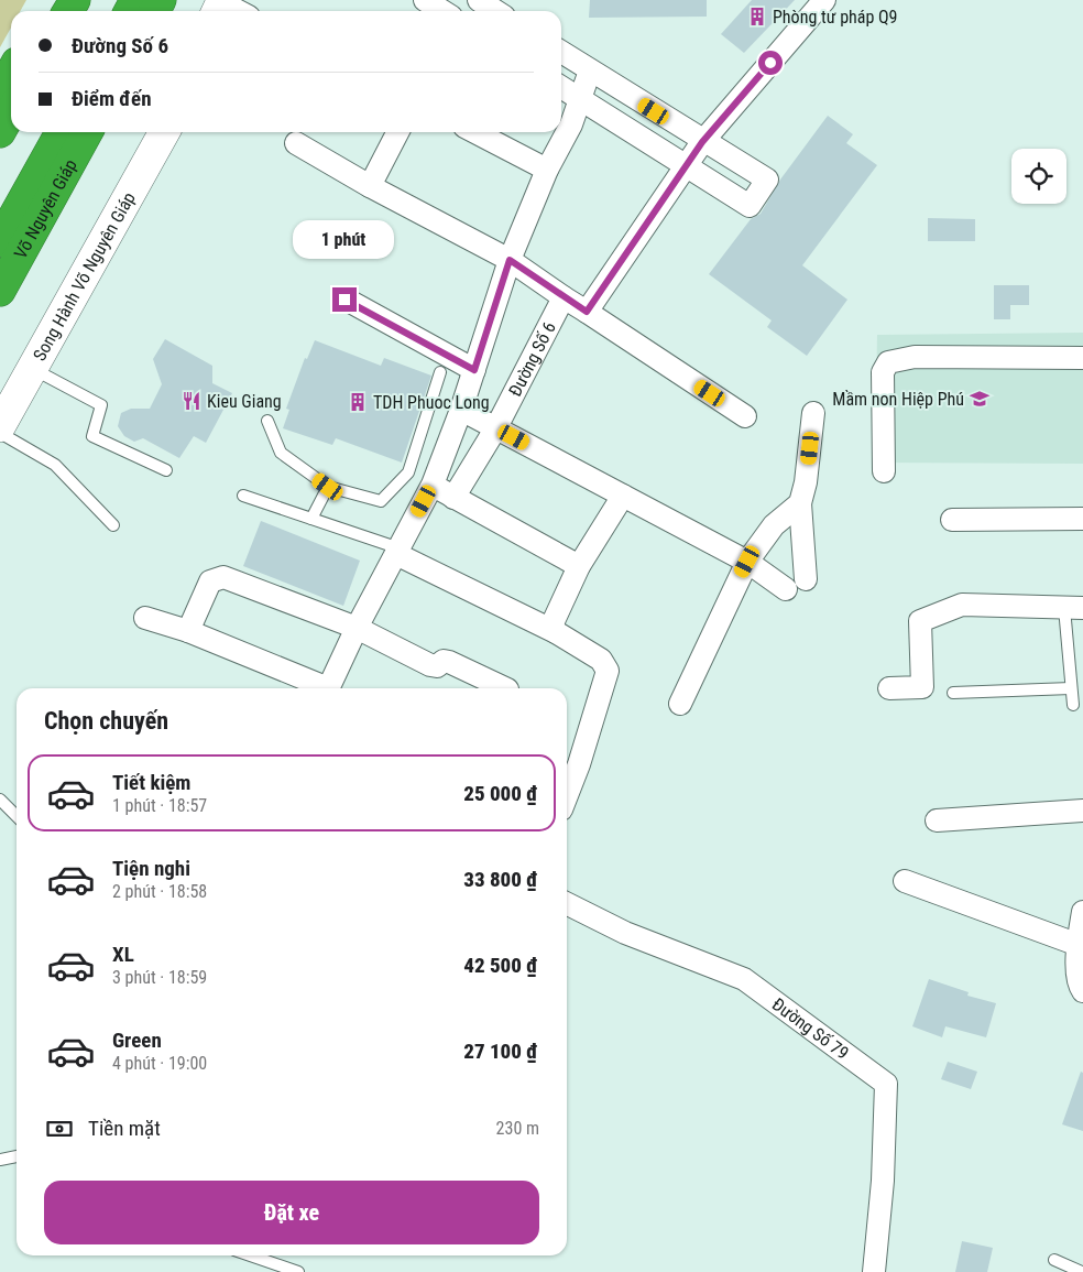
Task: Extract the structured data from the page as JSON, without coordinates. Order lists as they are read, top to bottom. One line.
{"streets":{"highway":["Võ Nguyên Giáp"],"main road":["Song Hành Võ Nguyên Giáp"],"street":["Đường Số 6","Đường Số 79"]},"places":{"building":["Phòng tư pháp Q9","TDH Phuoc Long"],"school or university":["Mầm non Hiệp Phú"],"restaurant":["Kieu Giang"]},"page":{"banner":["Đường Số 6","Điểm đến"],"bubble":"1 phút","heading":"Chọn chuyến","list":[{"name":"Tiết kiệm","note":"1 phút · 18:57","value":"25 000 ₫"},{"name":"Tiện nghi","note":"2 phút · 18:58","value":"33 800 ₫"},{"name":"XL","note":"3 phút · 18:59","value":"42 500 ₫"},{"name":"Green","note":"4 phút · 19:00","value":"27 100 ₫"}],"pay":["Tiền mặt","230 m"],"buttons":"Đặt xe"}}
